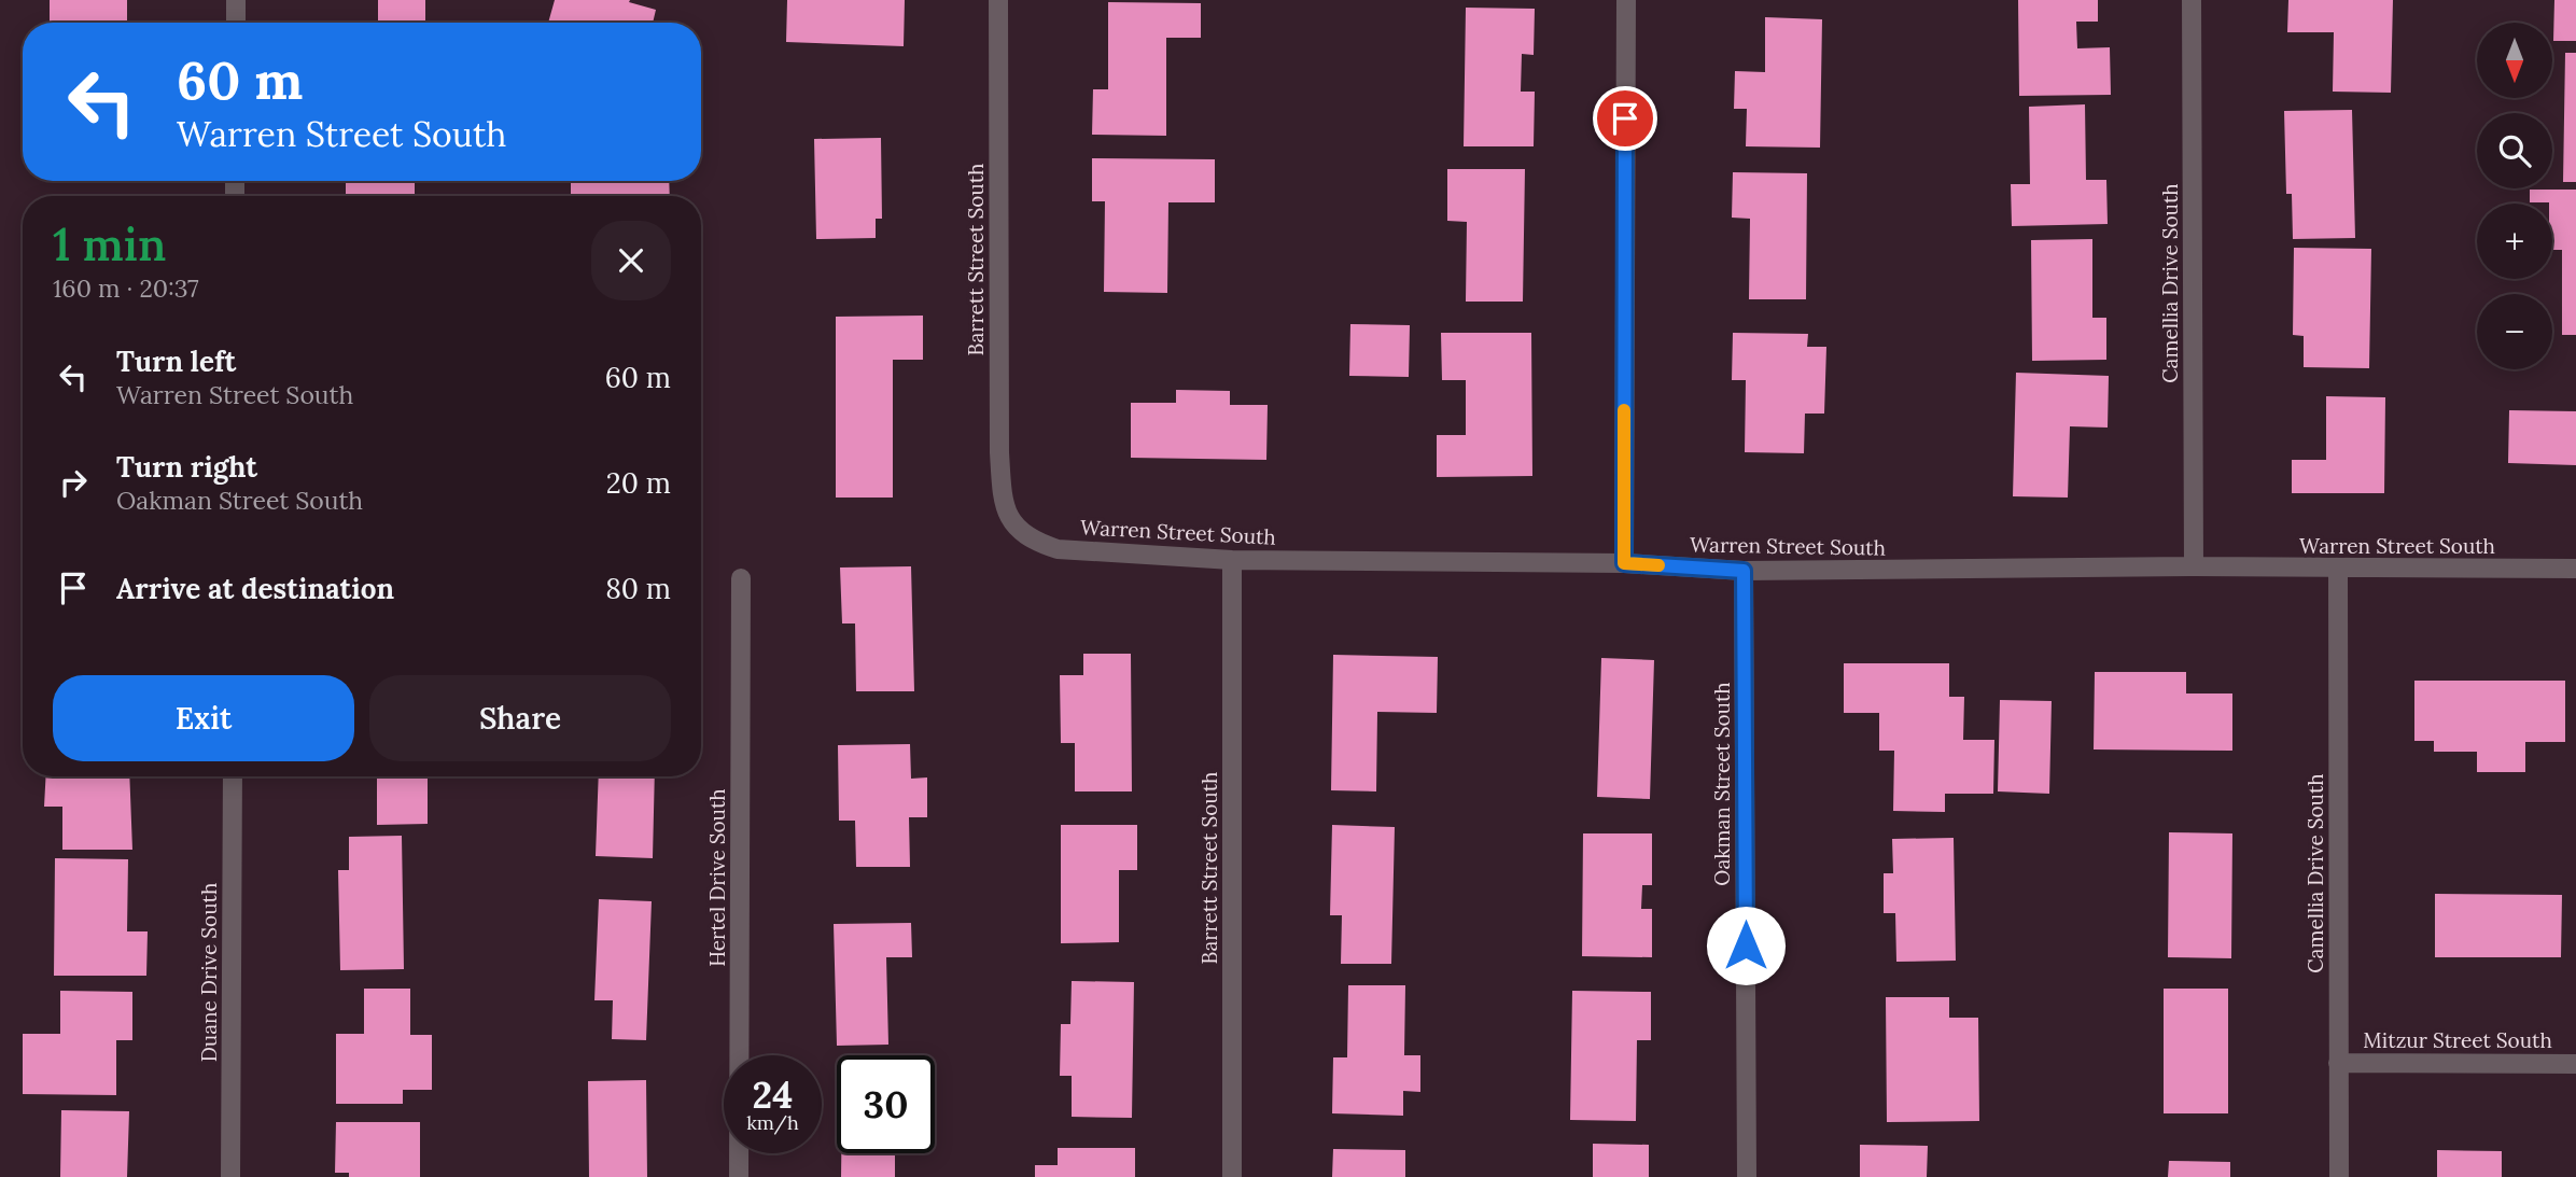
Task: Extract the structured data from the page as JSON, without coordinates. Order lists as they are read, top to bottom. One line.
{"streets":{"street":["Barrett Street South","Camellia Drive South","Warren Street South","Oakman Street South","Hertel Drive South","Duane Drive South","Mitzur Street South"]},"crossings":[["Barrett Street South","Warren Street South"],["Camellia Drive South","Warren Street South"],["Camellia Drive South","Mitzur Street South"],["Warren Street South","Oakman Street South"]],"north":"bottom","page":{"map_buttons":["+","−"],"turn":["60 m","Warren Street South"],"heading":["1 min","160 m · 20:37"],"list":[{"name":"Turn left","note":"Warren Street South","value":"60 m"},{"name":"Turn right","note":"Oakman Street South","value":"20 m"},{"name":"Arrive at destination","value":"80 m"}],"buttons":["Exit","Share"],"speed":"24 km/h","limit":"30"}}
